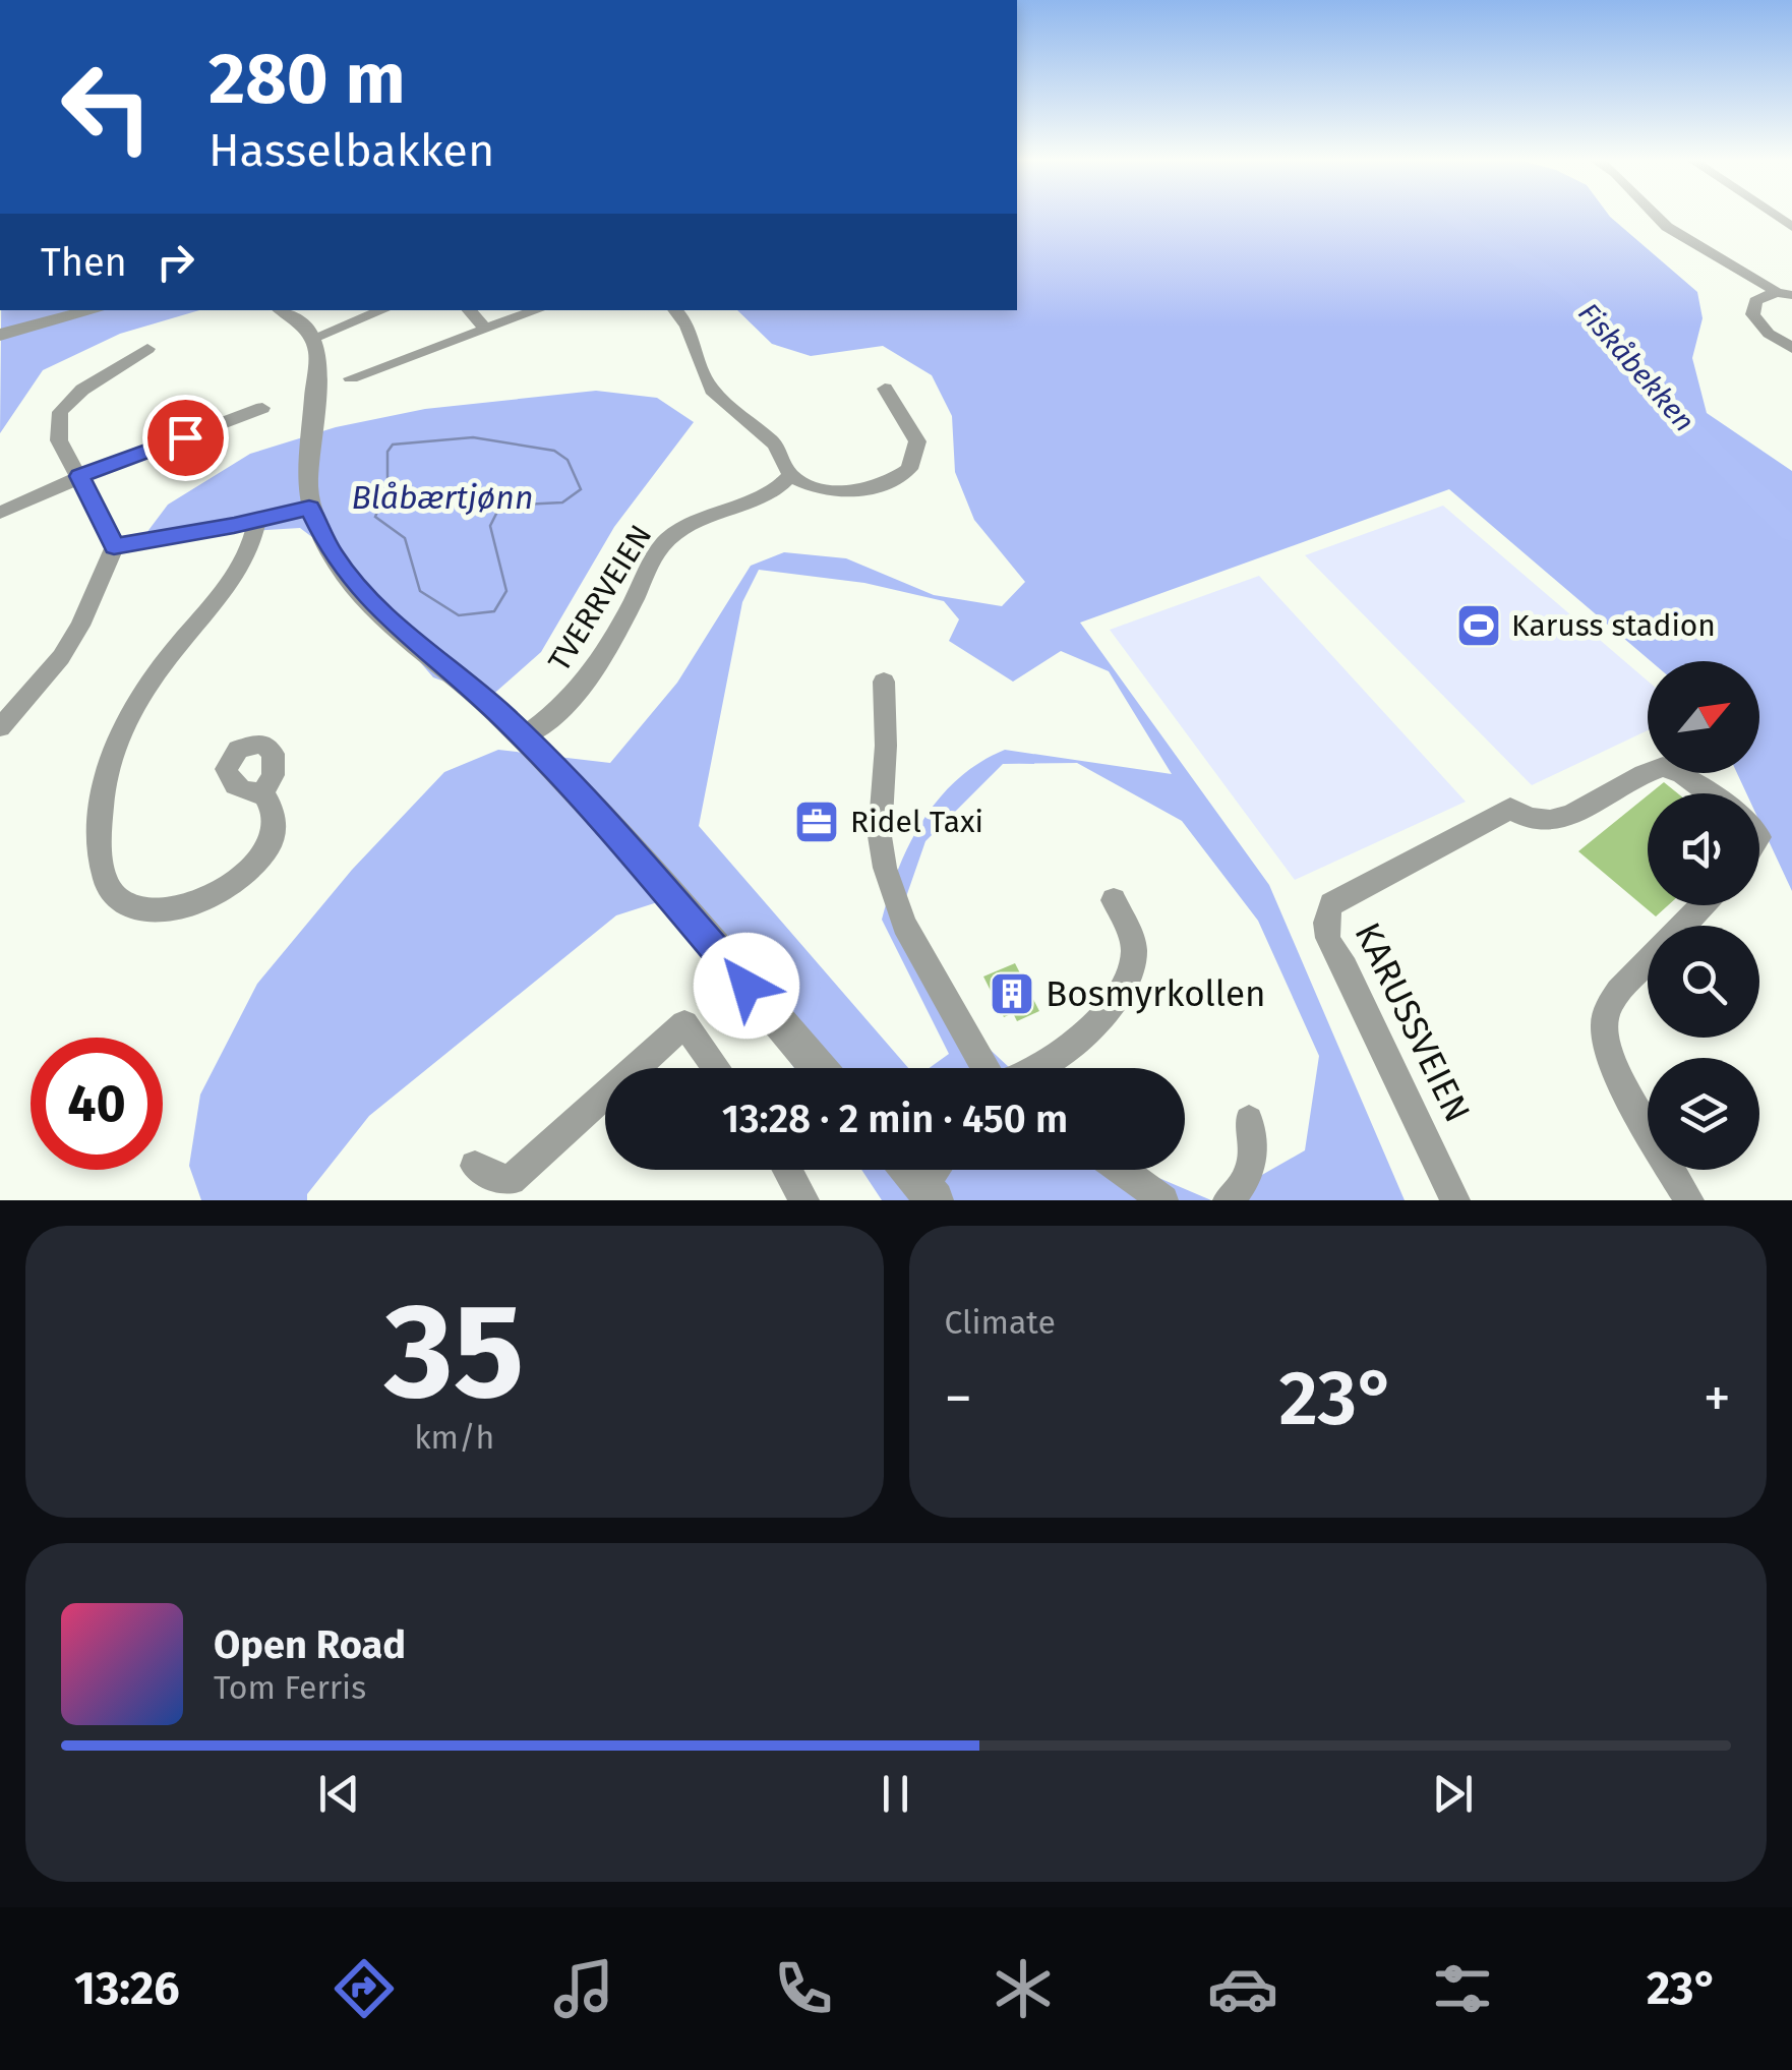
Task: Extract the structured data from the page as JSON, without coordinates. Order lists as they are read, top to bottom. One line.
{"streets":{"street":["TVERRVEIEN","KARUSSVEIEN"]},"water":["Fiskåbekken","Blåbærtjønn"],"places":{"sports":["Karuss stadion"],"office":["Ridel Taxi"],"building":["Bosmyrkollen"]},"north":"top right","page":{"turn":["280 m","Hasselbakken"],"then":"Then","limit":"40","trip":"13:28 · 2 min · 450 m","tile":[["35","km/h"],"Climate"],"heat":["−","23°","+"],"song":["Open Road","Tom Ferris"],"tabs":["13:26","23°"]}}
